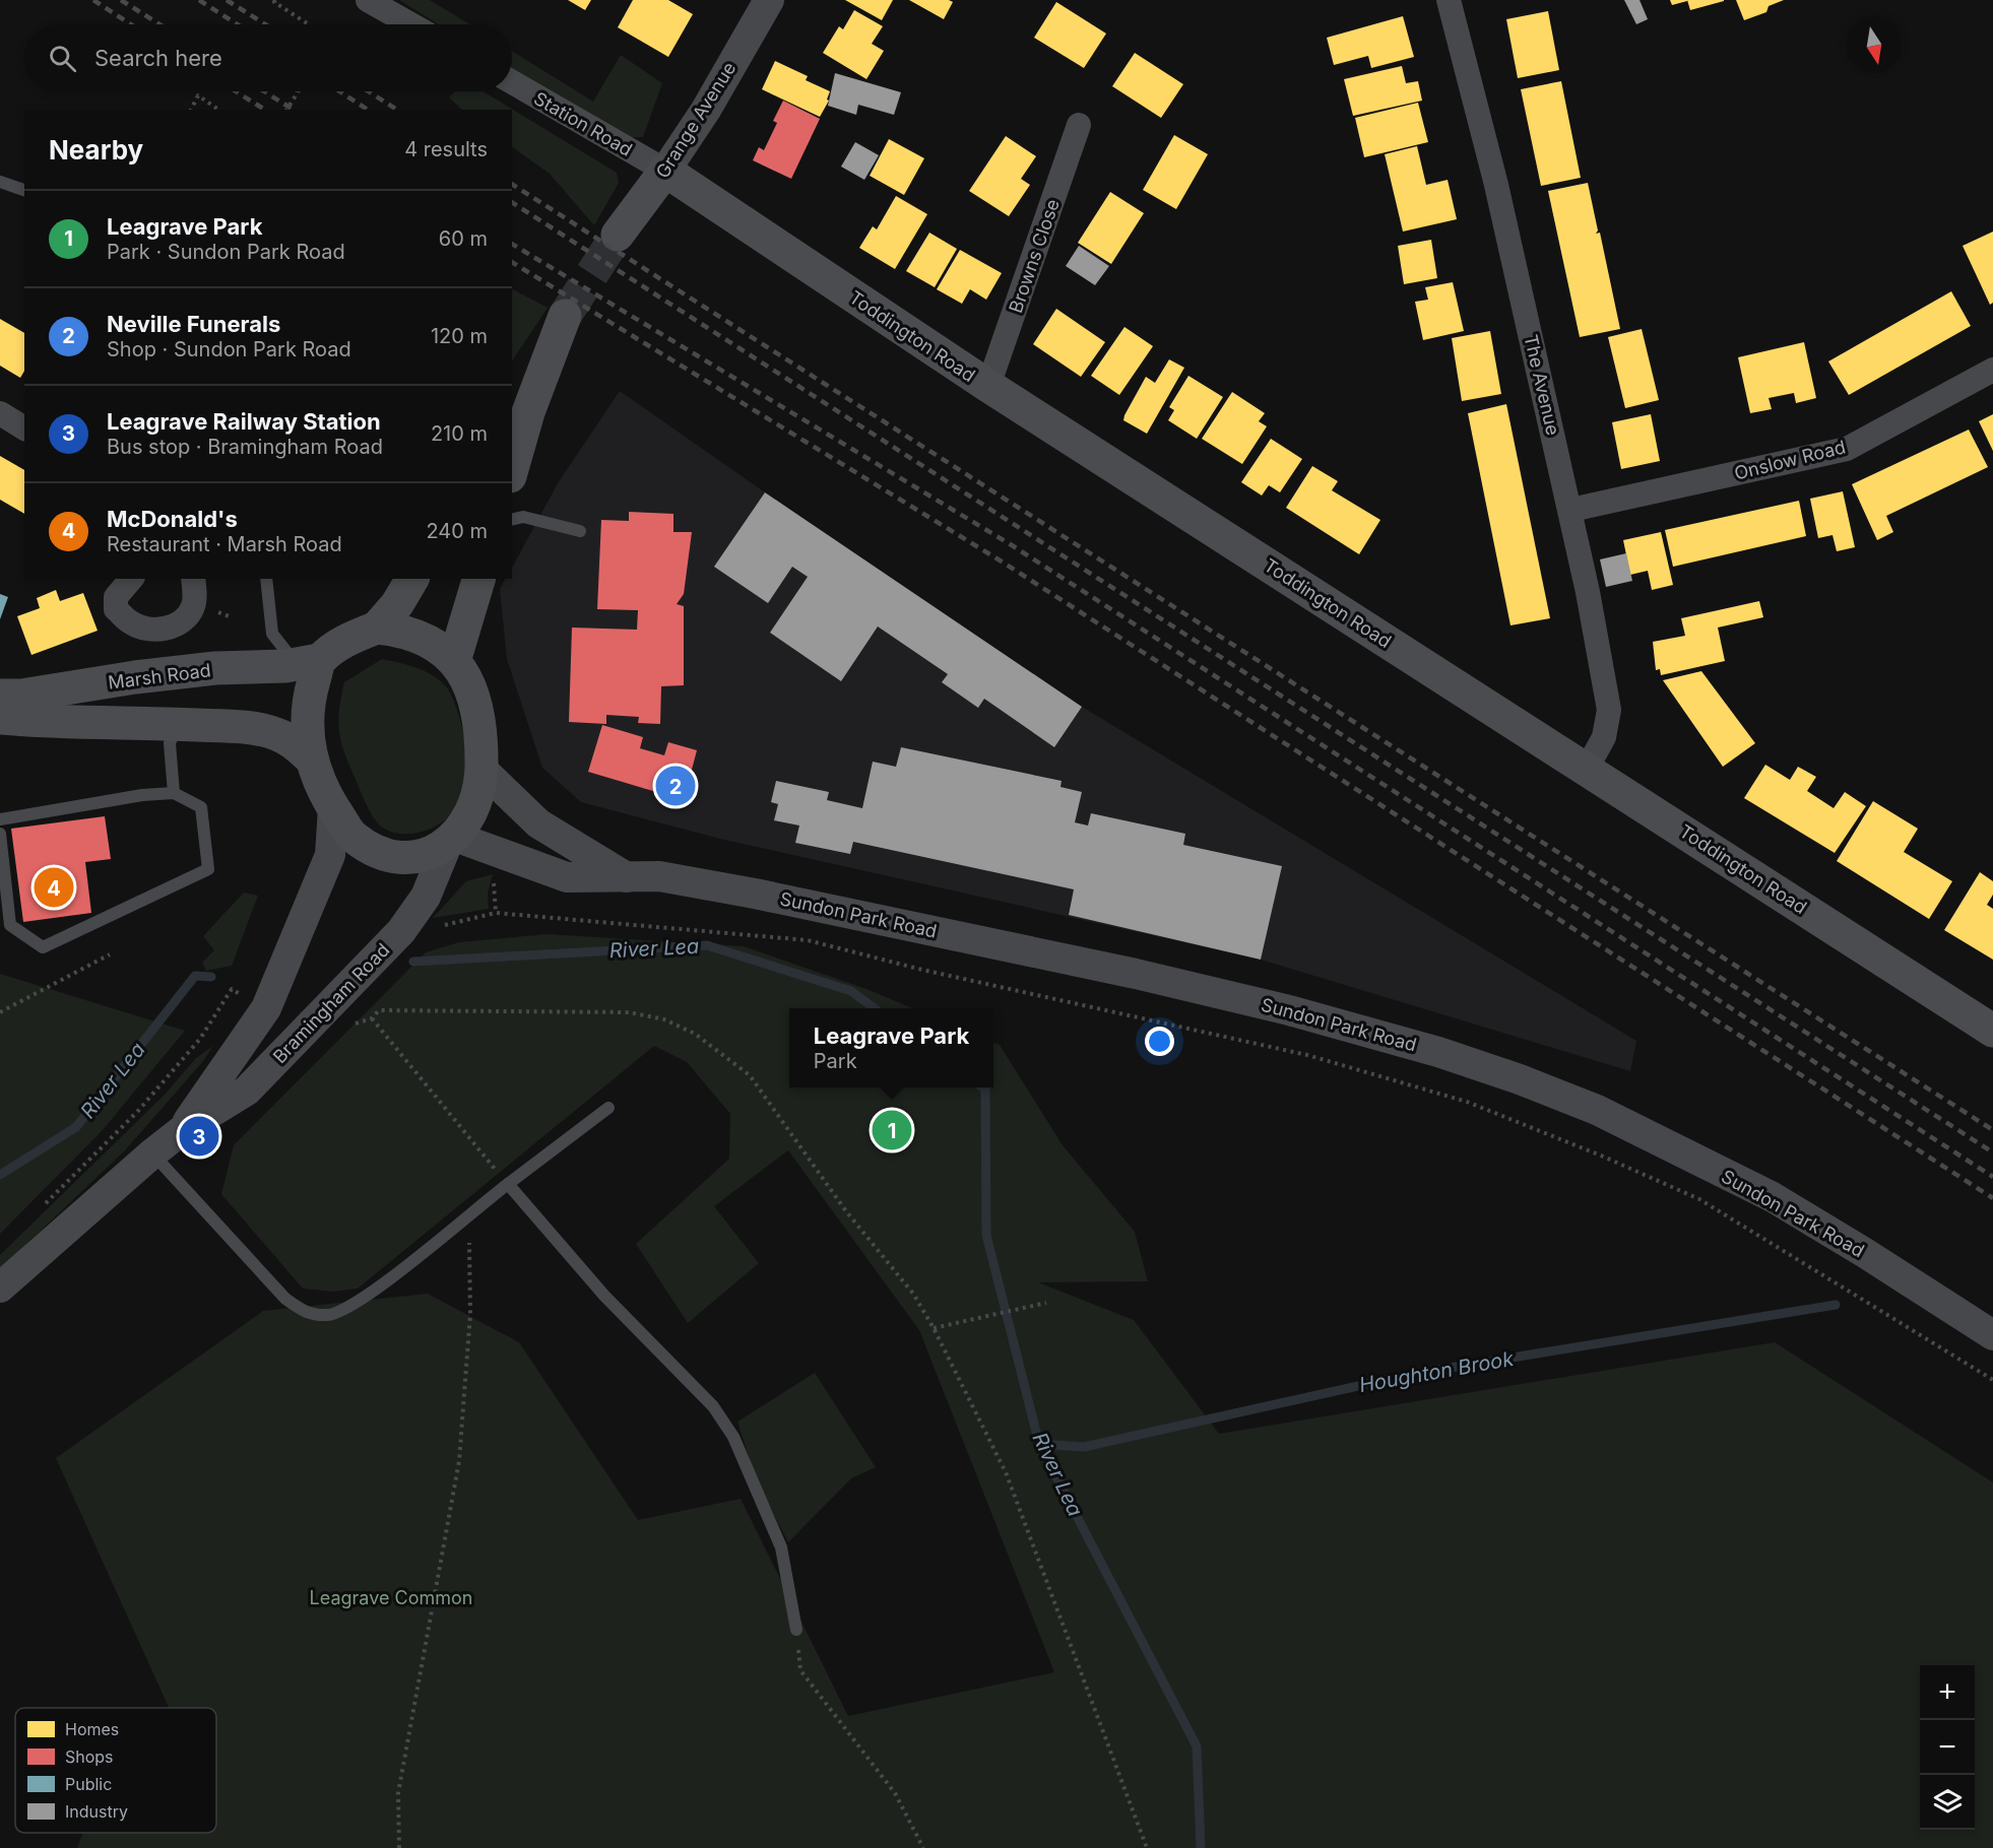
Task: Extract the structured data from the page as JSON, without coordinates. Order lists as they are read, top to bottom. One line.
{"streets":{"main road":["Grange Avenue","Toddington Road","Marsh Road"],"street":["Station Road","Browns Close","The Avenue","Onslow Road","Sundon Park Road","Bramingham Road"]},"crossings":[["Grange Avenue","Station Road"],["Grange Avenue","Toddington Road"],["Station Road","Toddington Road"],["Browns Close","Toddington Road"],["Toddington Road","The Avenue"],["The Avenue","Onslow Road"],["Marsh Road","Sundon Park Road"],["Marsh Road","Bramingham Road"],["Sundon Park Road","Bramingham Road"]],"water":["River Lea","Houghton Brook"],"parks":["Leagrave Common"],"legend":["Homes","Shops","Public","Industry"],"north":"bottom","page":{"search":"Search here","heading":["Nearby","4 results"],"list":[{"mark":"1","name":"Leagrave Park","note":"Park · Sundon Park Road","value":"60 m"},{"mark":"2","name":"Neville Funerals","note":"Shop · Sundon Park Road","value":"120 m"},{"mark":"3","name":"Leagrave Railway Station","note":"Bus stop · Bramingham Road","value":"210 m"},{"mark":"4","name":"McDonald's","note":"Restaurant · Marsh Road","value":"240 m"}],"pins":["2","4","1","3"],"popup":["Leagrave Park","Park"],"map_buttons":["+","−"]}}
